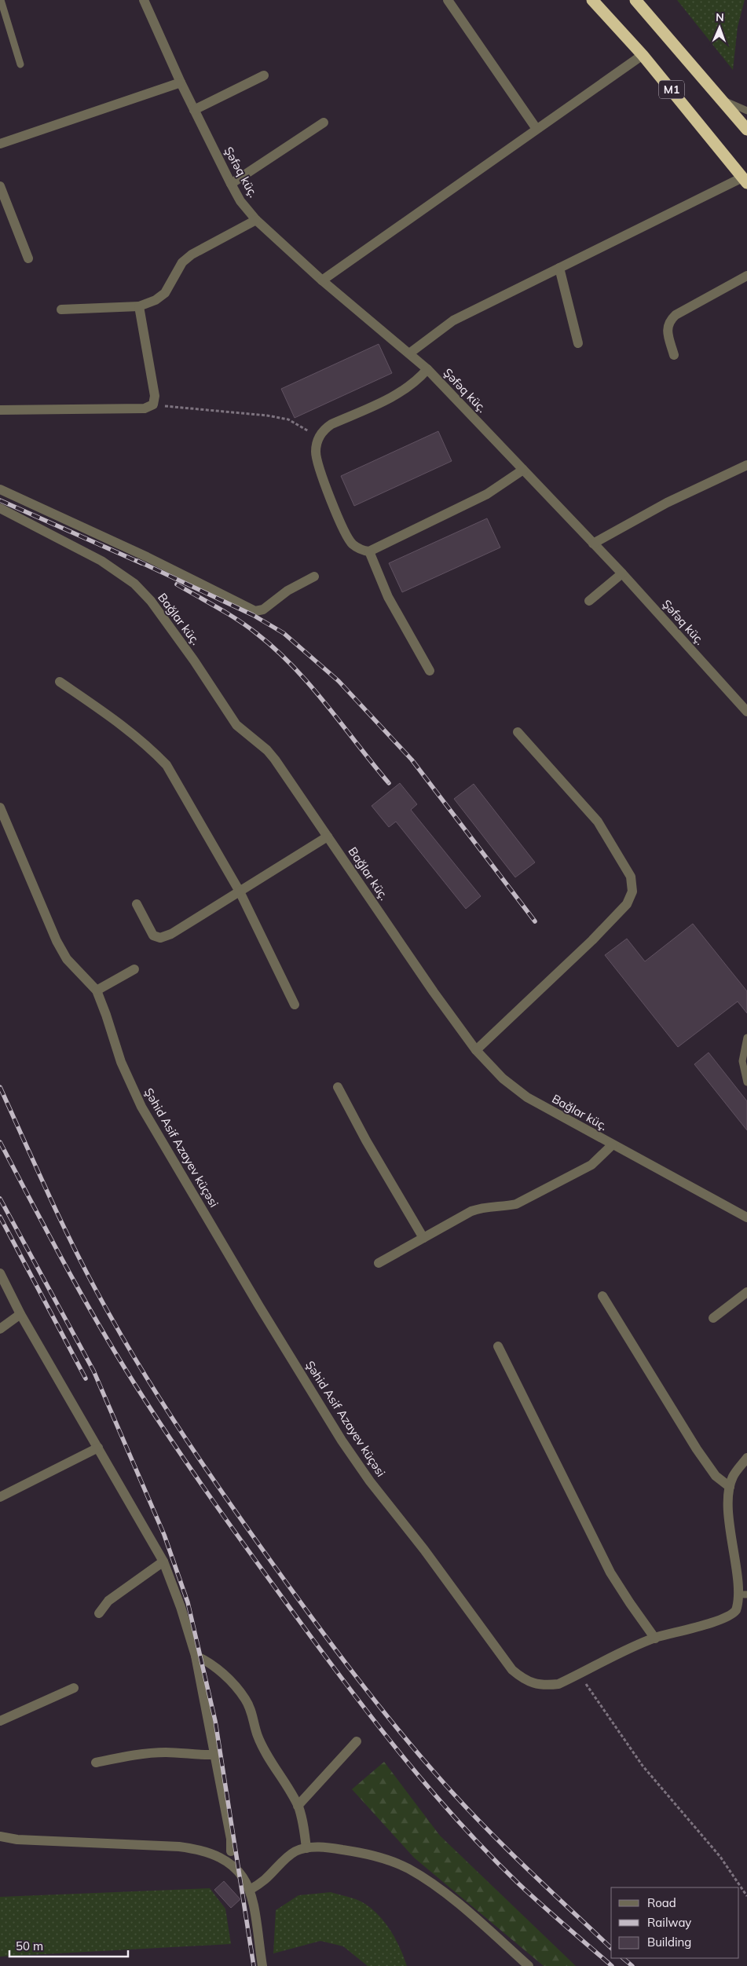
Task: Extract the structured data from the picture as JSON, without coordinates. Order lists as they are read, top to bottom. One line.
{"streets":{"highway":["M1"],"street":["Şəfəq küç.","Bağlar küç.","Şəhid Asif Azayev küçəsi"]},"legend":["Road","Railway","Building"],"scale_bar":"50 m","north":"top"}
